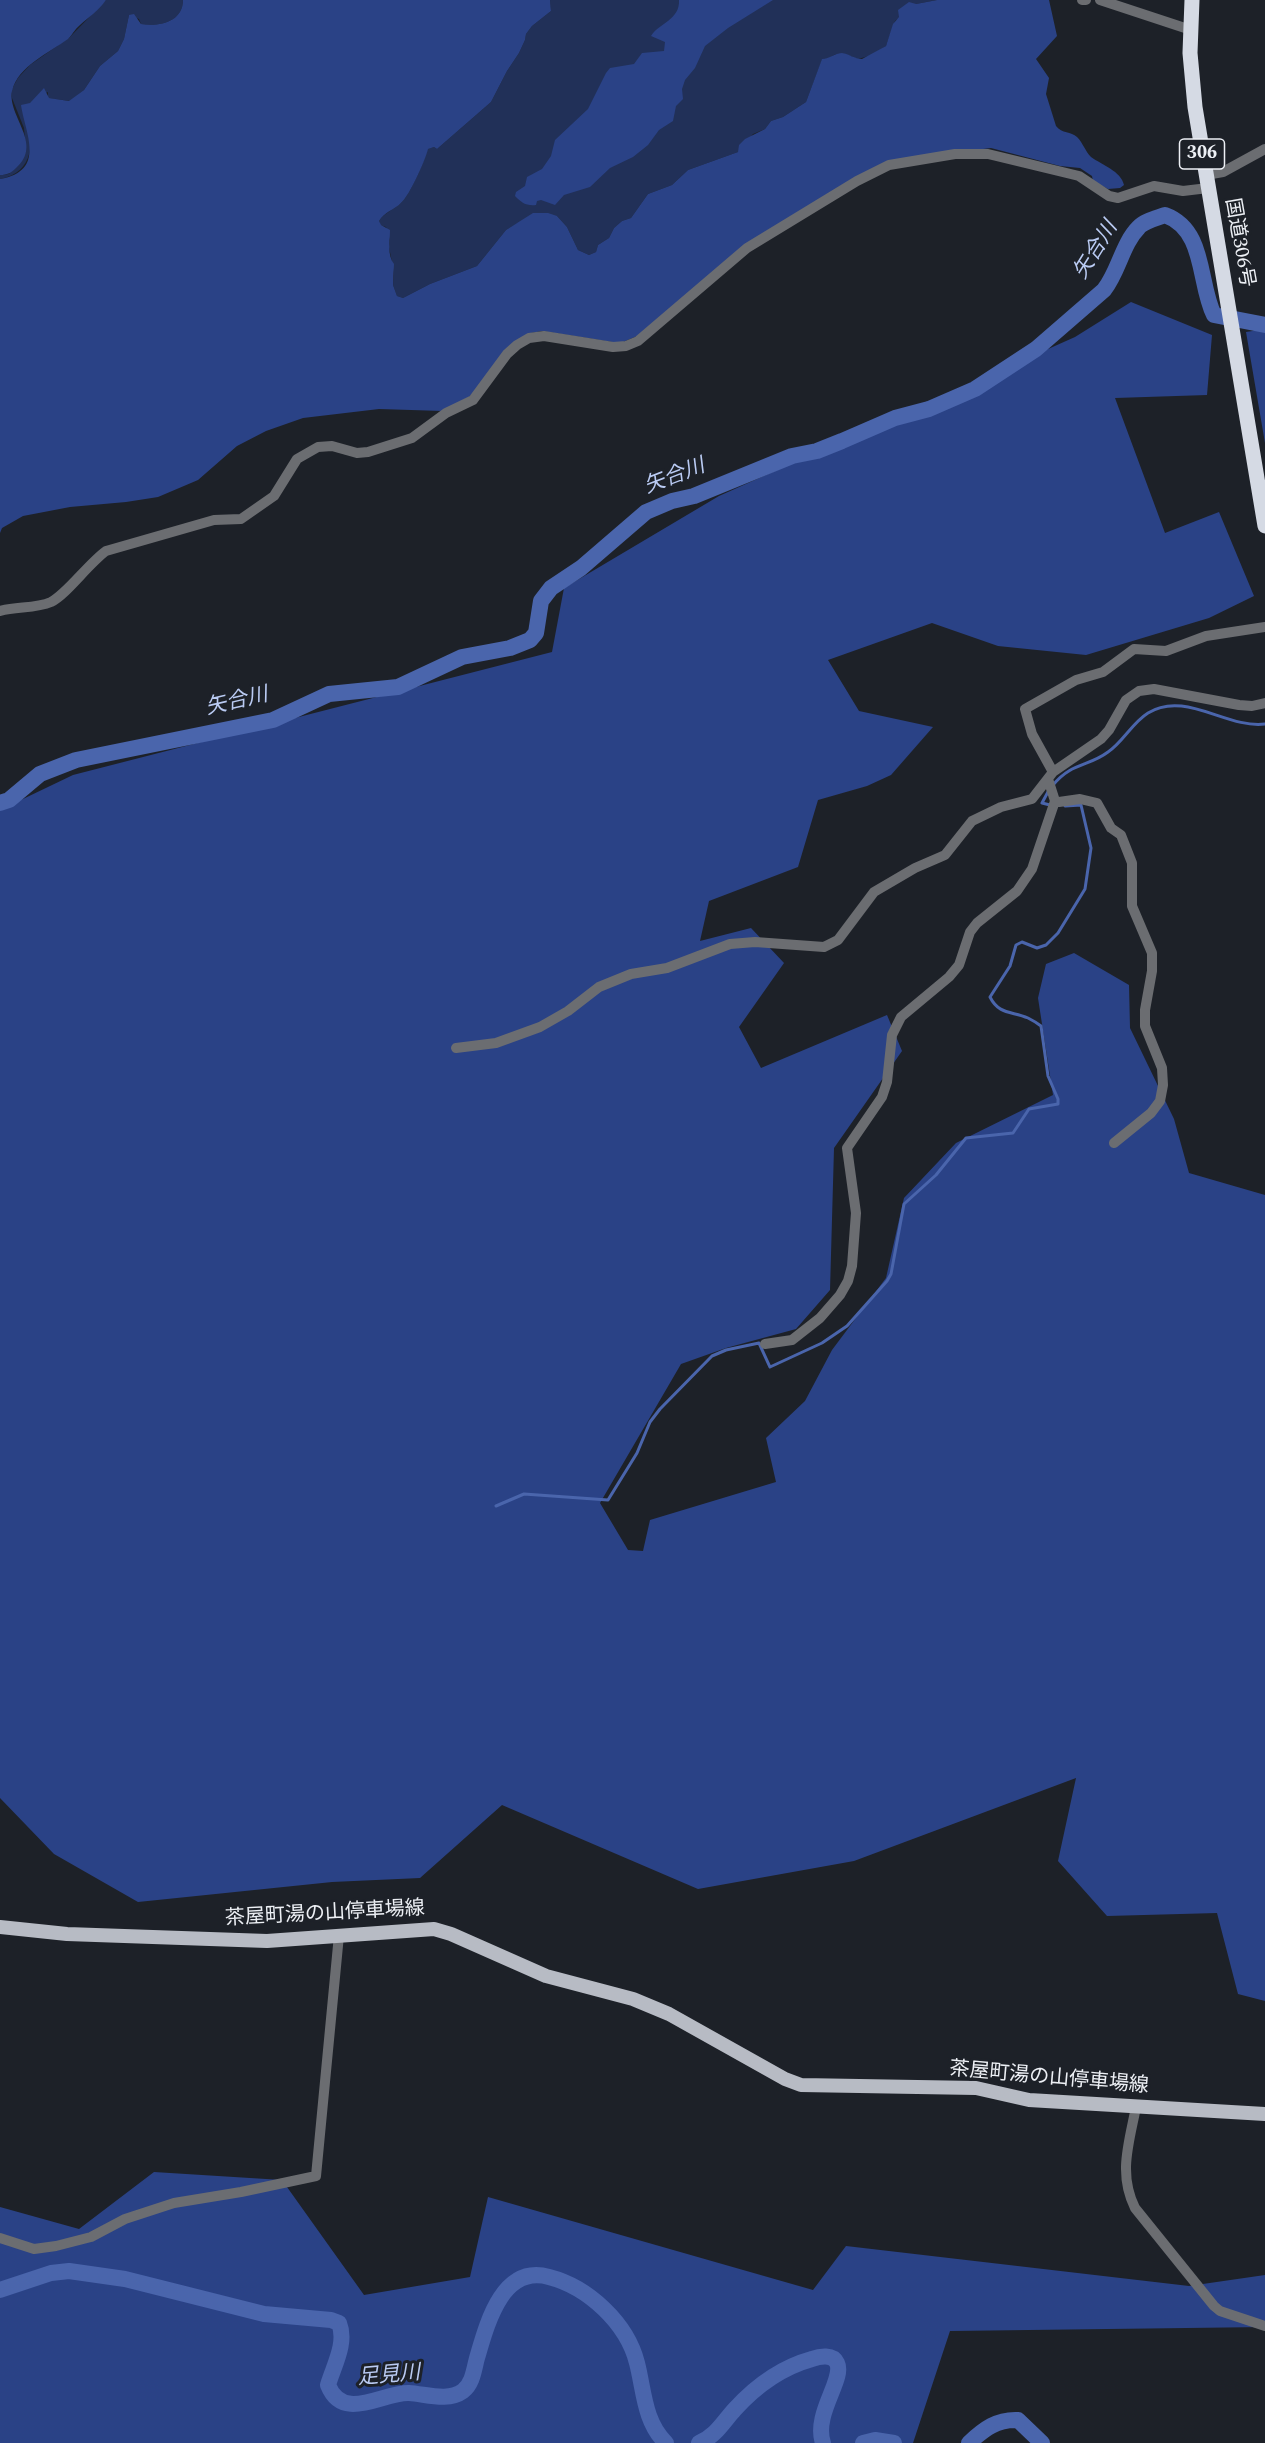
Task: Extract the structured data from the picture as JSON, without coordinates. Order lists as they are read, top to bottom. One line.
{"streets":{"highway":["306","国道306号"],"main road":["茶屋町湯の山停車場線"]},"water":["矢合川","足見川"]}
